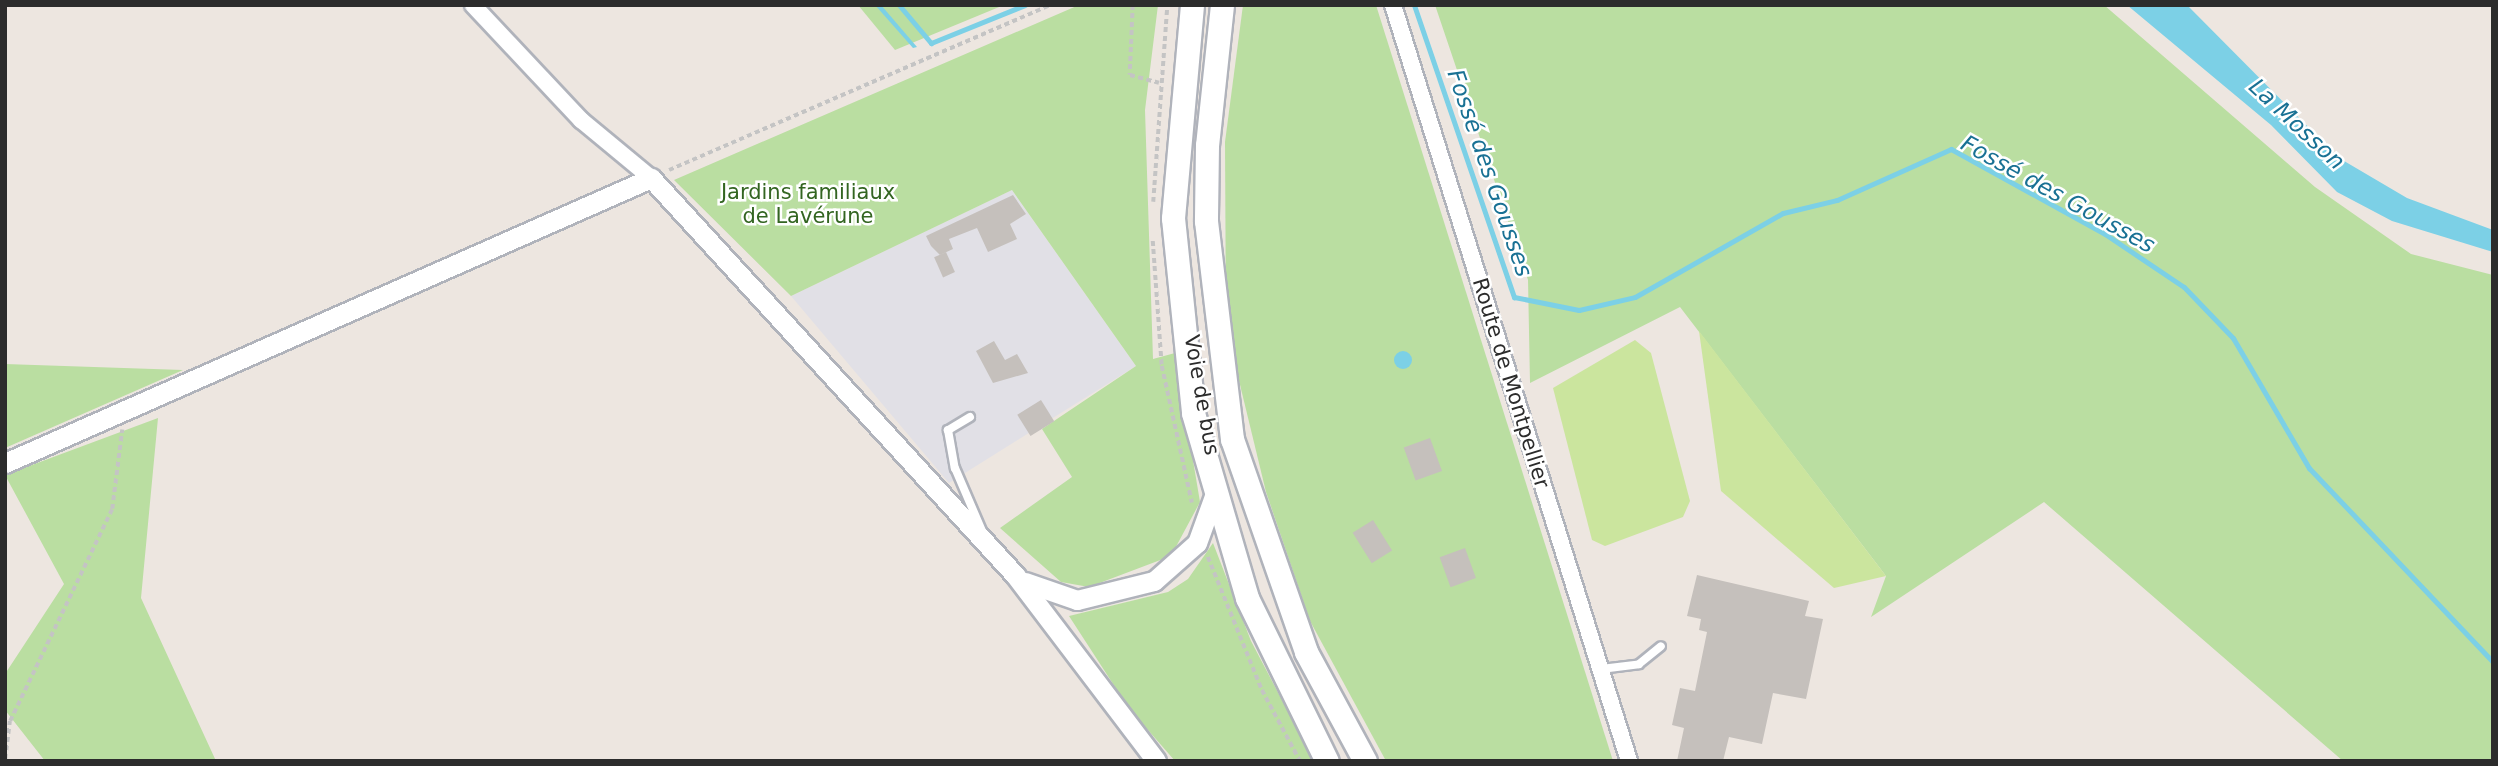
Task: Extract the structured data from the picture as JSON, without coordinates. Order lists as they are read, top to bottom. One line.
{"streets":{"street":["Route de Montpellier"],"lane":["Voie de bus"]},"water":["La Mosson","Fossé des Gousses"],"parks":["Jardins familiaux de Lavérune"]}
